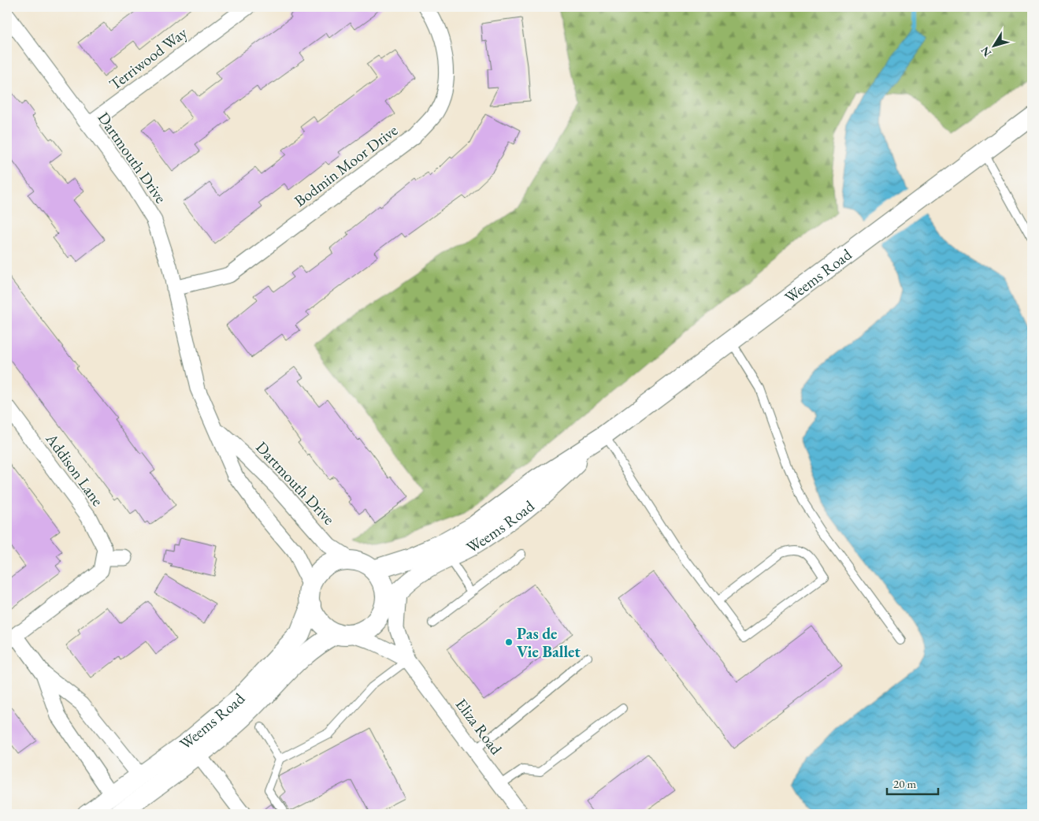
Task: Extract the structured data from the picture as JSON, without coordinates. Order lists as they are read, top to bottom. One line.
{"streets":{"street":["Terriwood Way","Dartmouth Drive","Bodmin Moor Drive","Weems Road","Addison Lane","Eliza Road"]},"crossings":[["Terriwood Way","Dartmouth Drive"],["Dartmouth Drive","Bodmin Moor Drive"],["Dartmouth Drive","Weems Road"],["Dartmouth Drive","Eliza Road"],["Weems Road","Eliza Road"]],"places":["Pas de Vie Ballet"],"scale_bar":"20 m","north":"bottom left"}
